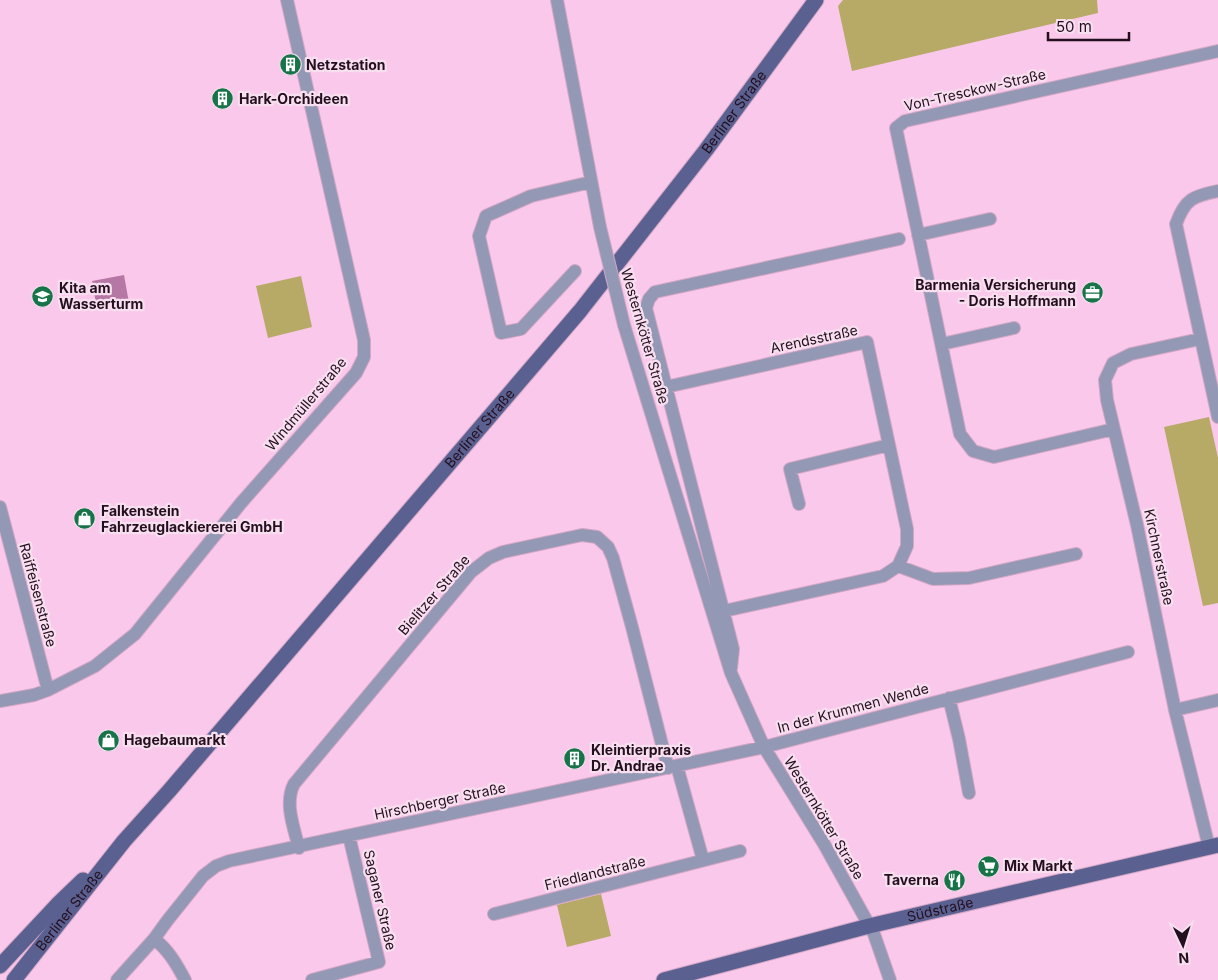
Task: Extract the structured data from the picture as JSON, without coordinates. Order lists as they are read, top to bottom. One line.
{"streets":{"main road":["Berliner Straße","Südstraße"],"street":["Von-Tresckow-Straße","Westernkötter Straße","Arendsstraße","Windmüllerstraße","Kirchnerstraße","Raiffeisenstraße","Bielitzer Straße","In der Krummen Wende","Hirschberger Straße","Friedlandstraße","Saganer Straße"]},"crossings":[["Von-Tresckow-Straße","Kirchnerstraße"],["Westernkötter Straße","Arendsstraße"],["Westernkötter Straße","In der Krummen Wende"],["Westernkötter Straße","Hirschberger Straße"],["Westernkötter Straße","Südstraße"],["Windmüllerstraße","Raiffeisenstraße"],["Kirchnerstraße","Südstraße"],["Bielitzer Straße","Hirschberger Straße"],["In der Krummen Wende","Hirschberger Straße"],["Hirschberger Straße","Saganer Straße"]],"places":{"building":["Netzstation","Hark-Orchideen","Kleintierpraxis Dr. Andrae"],"office":["Barmenia Versicherung - Doris Hoffmann"],"school or university":["Kita am Wasserturm"],"shop":["Falkenstein Fahrzeuglackiererei GmbH","Hagebaumarkt"],"supermarket":["Mix Markt"],"restaurant":["Taverna"]},"scale_bar":"50 m","north":"bottom"}
